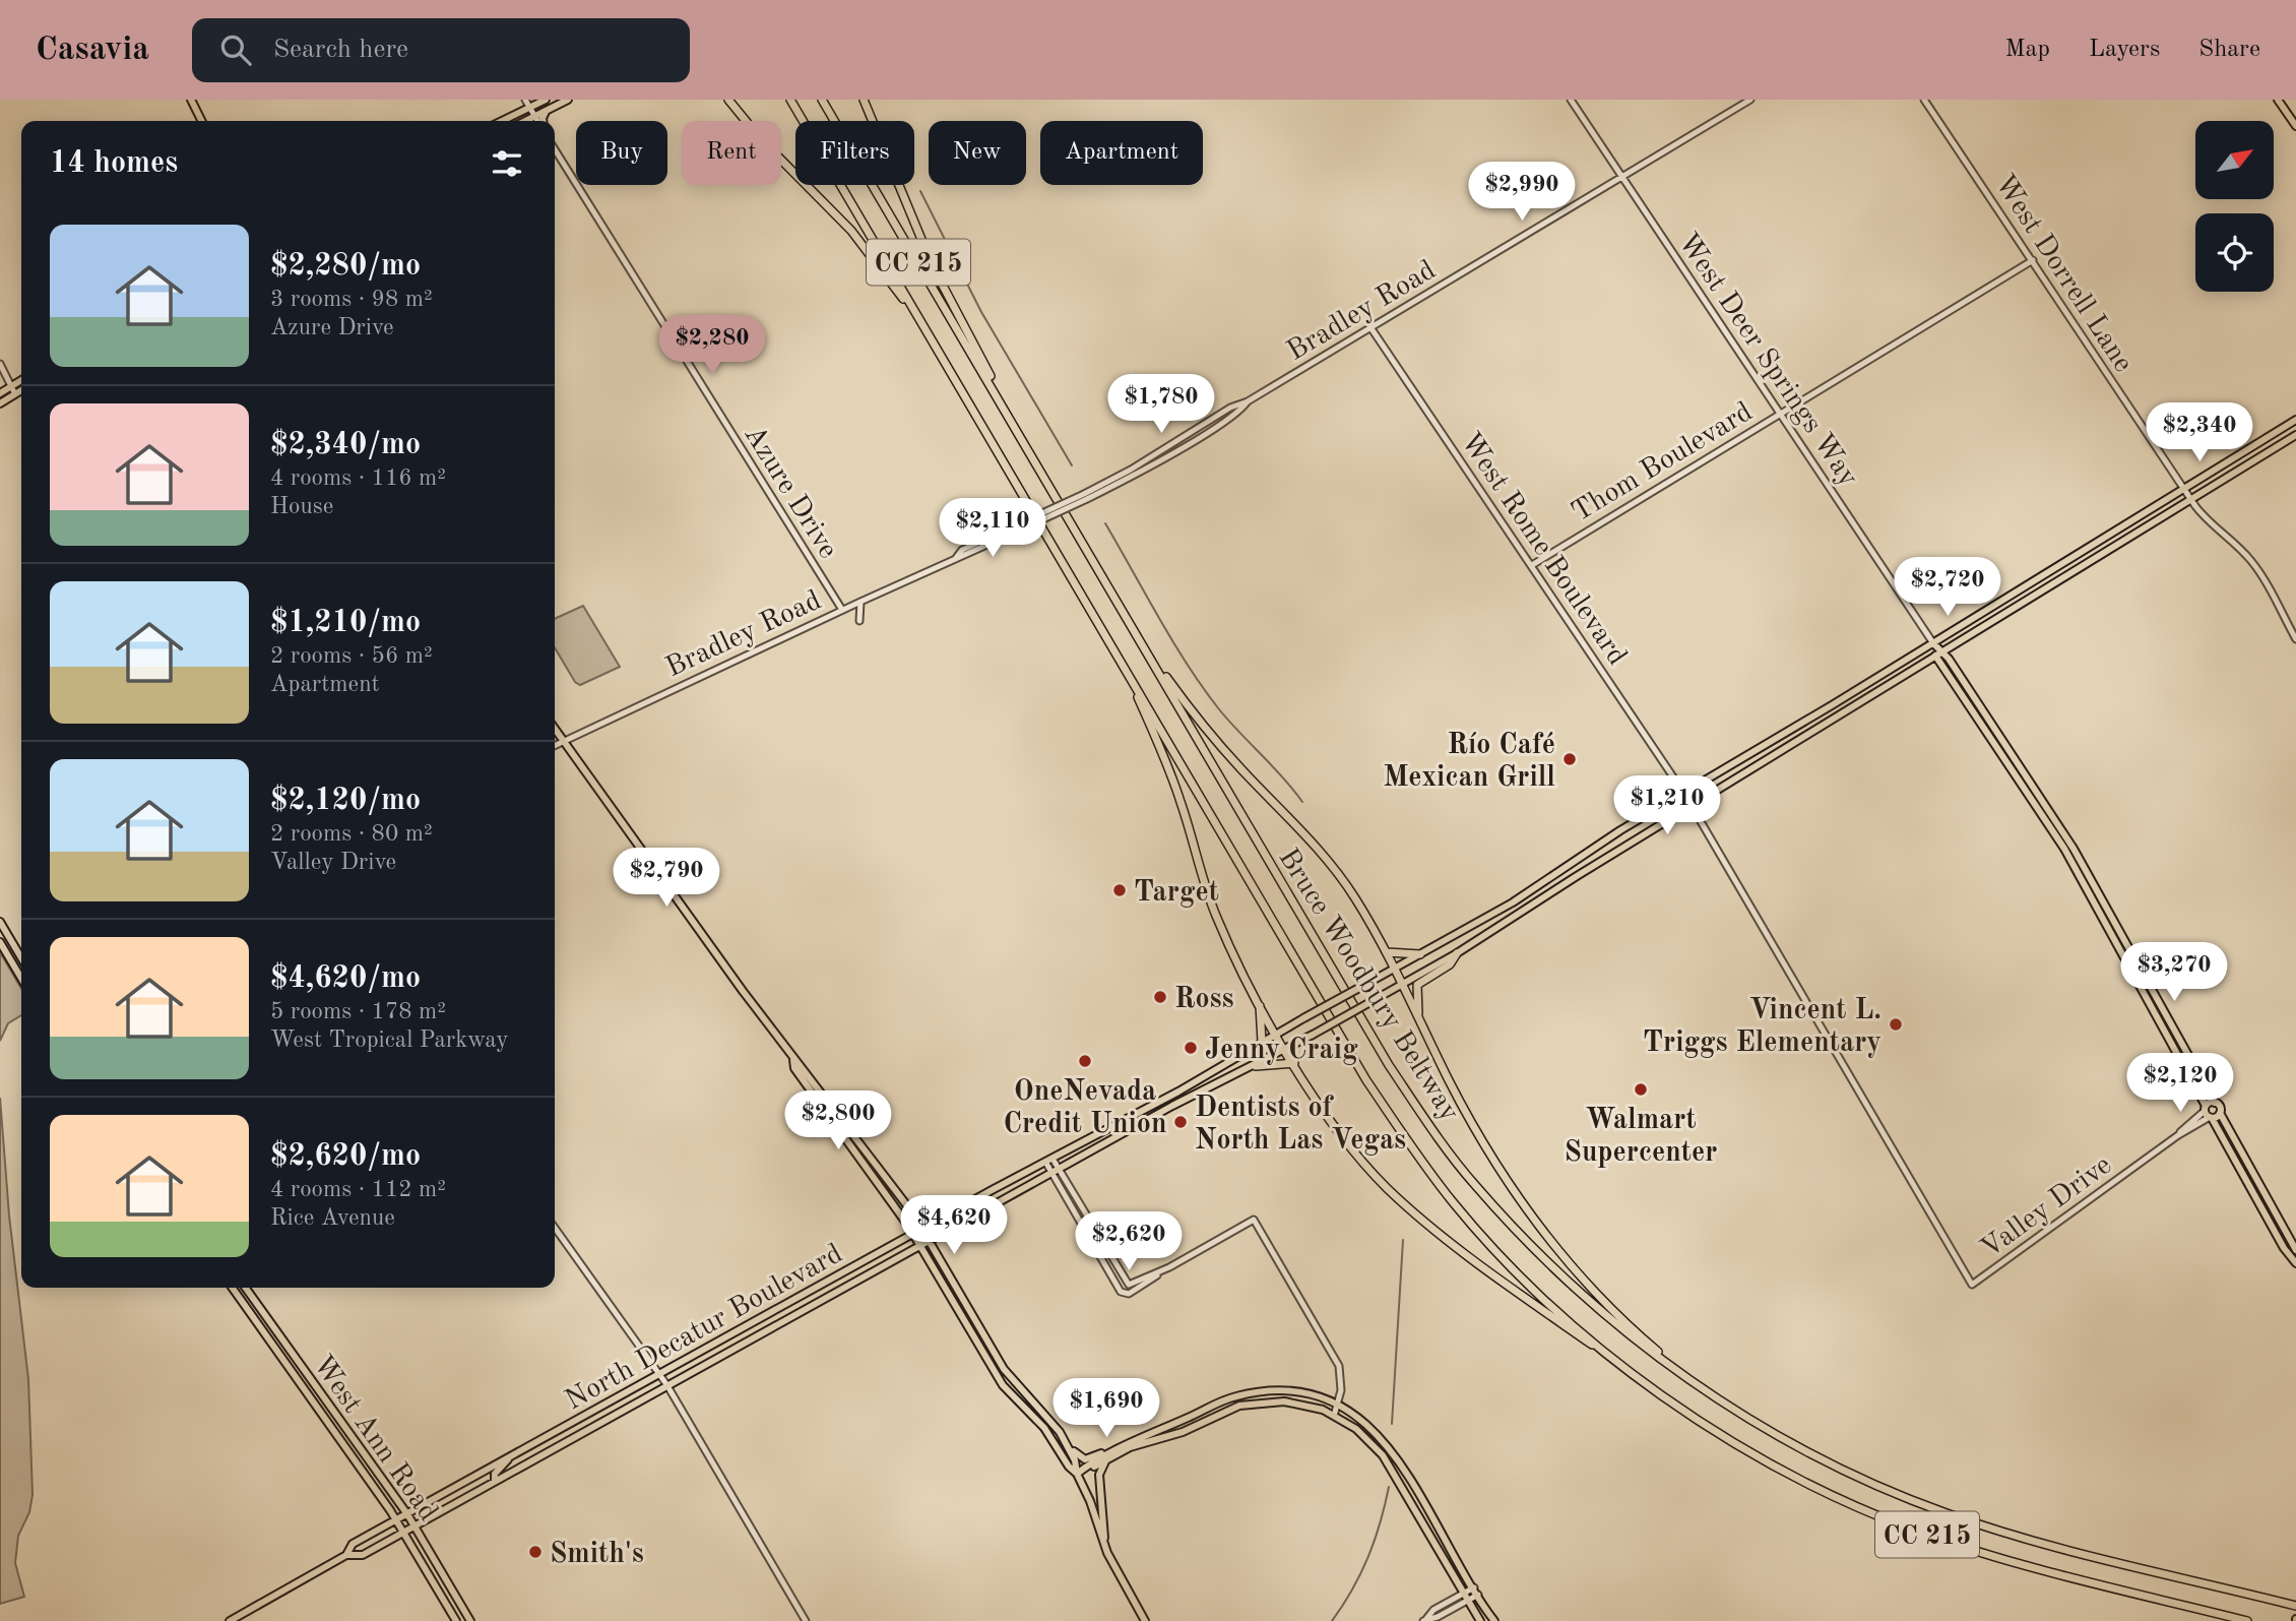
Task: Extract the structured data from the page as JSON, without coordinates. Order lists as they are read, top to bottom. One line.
{"streets":{"highway":["CC 215","Bruce Woodbury Beltway"],"main road":["West Deer Springs Way","North Decatur Boulevard","West Ann Road"],"street":["West Dorrell Lane","Bradley Road","Thom Boulevard","Azure Drive","West Rome Boulevard","Valley Drive"]},"crossings":[["West Dorrell Lane","Thom Boulevard"],["West Dorrell Lane","North Decatur Boulevard"],["Bradley Road","West Deer Springs Way"],["Bradley Road","Azure Drive"],["Bradley Road","West Rome Boulevard"],["West Deer Springs Way","Thom Boulevard"],["West Deer Springs Way","Valley Drive"],["West Deer Springs Way","North Decatur Boulevard"],["Thom Boulevard","West Rome Boulevard"],["West Rome Boulevard","North Decatur Boulevard"],["Valley Drive","North Decatur Boulevard"],["North Decatur Boulevard","West Ann Road"]],"places":["Río Café Mexican Grill","Target","Ross","Vincent L. Triggs Elementary","Jenny Craig","OneNevada Credit Union","Walmart Supercenter","Dentists of North Las Vegas","Smith's"],"north":"top right","page":{"header":"Casavia","search":"Search here","nav":["Map","Layers","Share"],"chip":["Buy","Rent","Filters","New","Apartment"],"heading":"14 homes","price":["$2,990","$2,280","$1,780","$2,340","$2,110","$2,720","$1,210","$2,790","$3,270","$2,120","$2,800","$4,620","$2,620","$1,690"],"list":[{"name":"$2,280/mo","note":"3 rooms · 98 m² · Azure Drive"},{"name":"$2,340/mo","note":"4 rooms · 116 m² · House"},{"name":"$1,210/mo","note":"2 rooms · 56 m² · Apartment"},{"name":"$2,120/mo","note":"2 rooms · 80 m² · Valley Drive"},{"name":"$4,620/mo","note":"5 rooms · 178 m² · West Tropical Parkway"},{"name":"$2,620/mo","note":"4 rooms · 112 m² · Rice Avenue"}]}}
